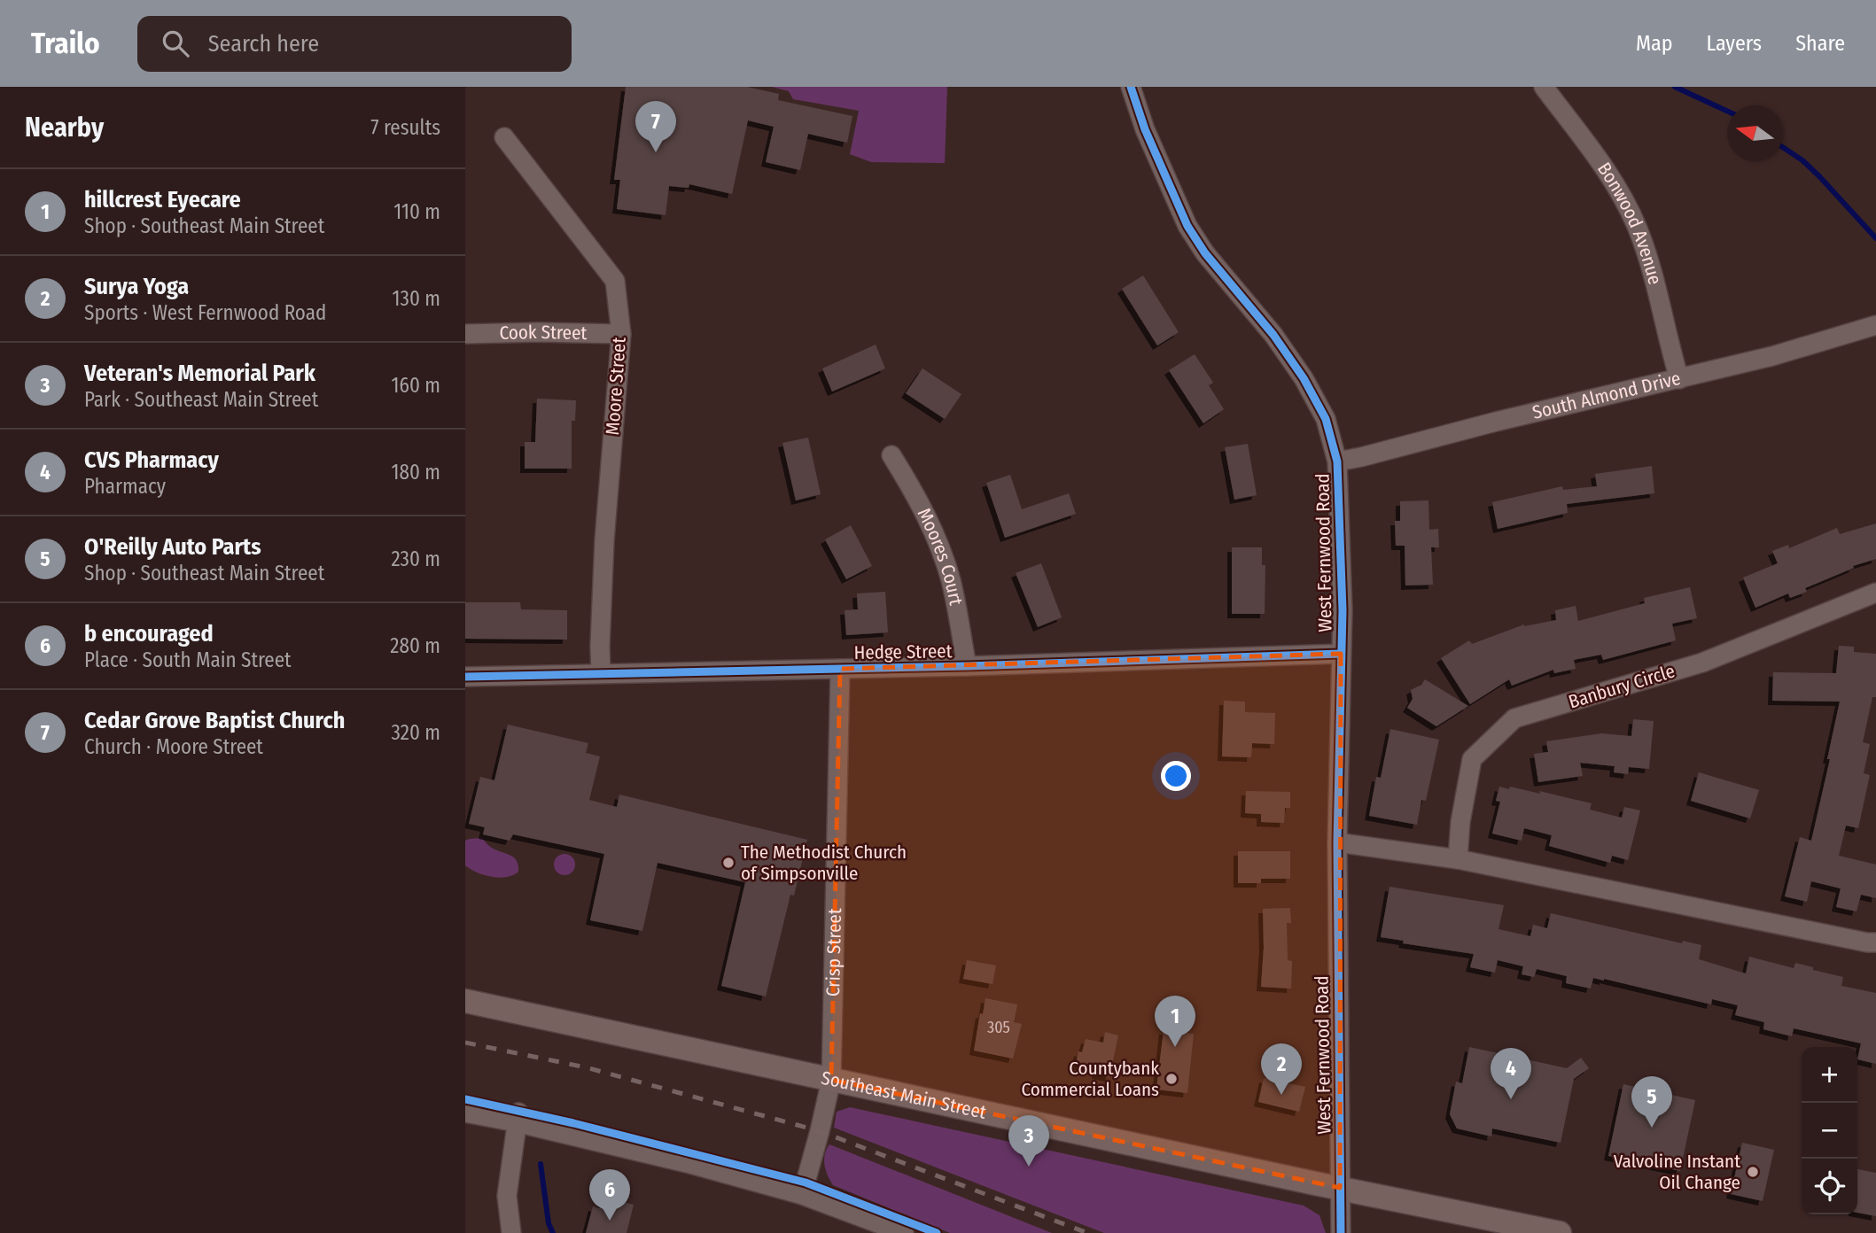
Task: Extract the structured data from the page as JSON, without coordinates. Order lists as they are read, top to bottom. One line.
{"streets":{"main road":["Southeast Main Street"],"street":["Bonwood Avenue","Cook Street","Moore Street","South Almond Drive","West Fernwood Road","Moores Court","Hedge Street","Banbury Circle","Crisp Street"]},"crossings":[["Bonwood Avenue","South Almond Drive"],["Cook Street","Moore Street"],["Moore Street","Hedge Street"],["South Almond Drive","West Fernwood Road"],["West Fernwood Road","Hedge Street"],["West Fernwood Road","Southeast Main Street"],["Moores Court","Hedge Street"],["Hedge Street","Crisp Street"],["Crisp Street","Southeast Main Street"]],"places":["The Methodist Church of Simpsonville","Countybank Commercial Loans","Valvoline Instant Oil Change"],"house_numbers":["305"],"north":"left","page":{"header":"Trailo","search":"Search here","nav":["Map","Layers","Share"],"heading":["Nearby","7 results"],"pins":["7","1","2","4","5","3","6"],"list":[{"mark":"1","name":"hillcrest Eyecare","note":"Shop · Southeast Main Street","value":"110 m"},{"mark":"2","name":"Surya Yoga","note":"Sports · West Fernwood Road","value":"130 m"},{"mark":"3","name":"Veteran's Memorial Park","note":"Park · Southeast Main Street","value":"160 m"},{"mark":"4","name":"CVS Pharmacy","note":"Pharmacy","value":"180 m"},{"mark":"5","name":"O'Reilly Auto Parts","note":"Shop · Southeast Main Street","value":"230 m"},{"mark":"6","name":"b encouraged","note":"Place · South Main Street","value":"280 m"},{"mark":"7","name":"Cedar Grove Baptist Church","note":"Church · Moore Street","value":"320 m"}],"map_buttons":["+","−"]}}
